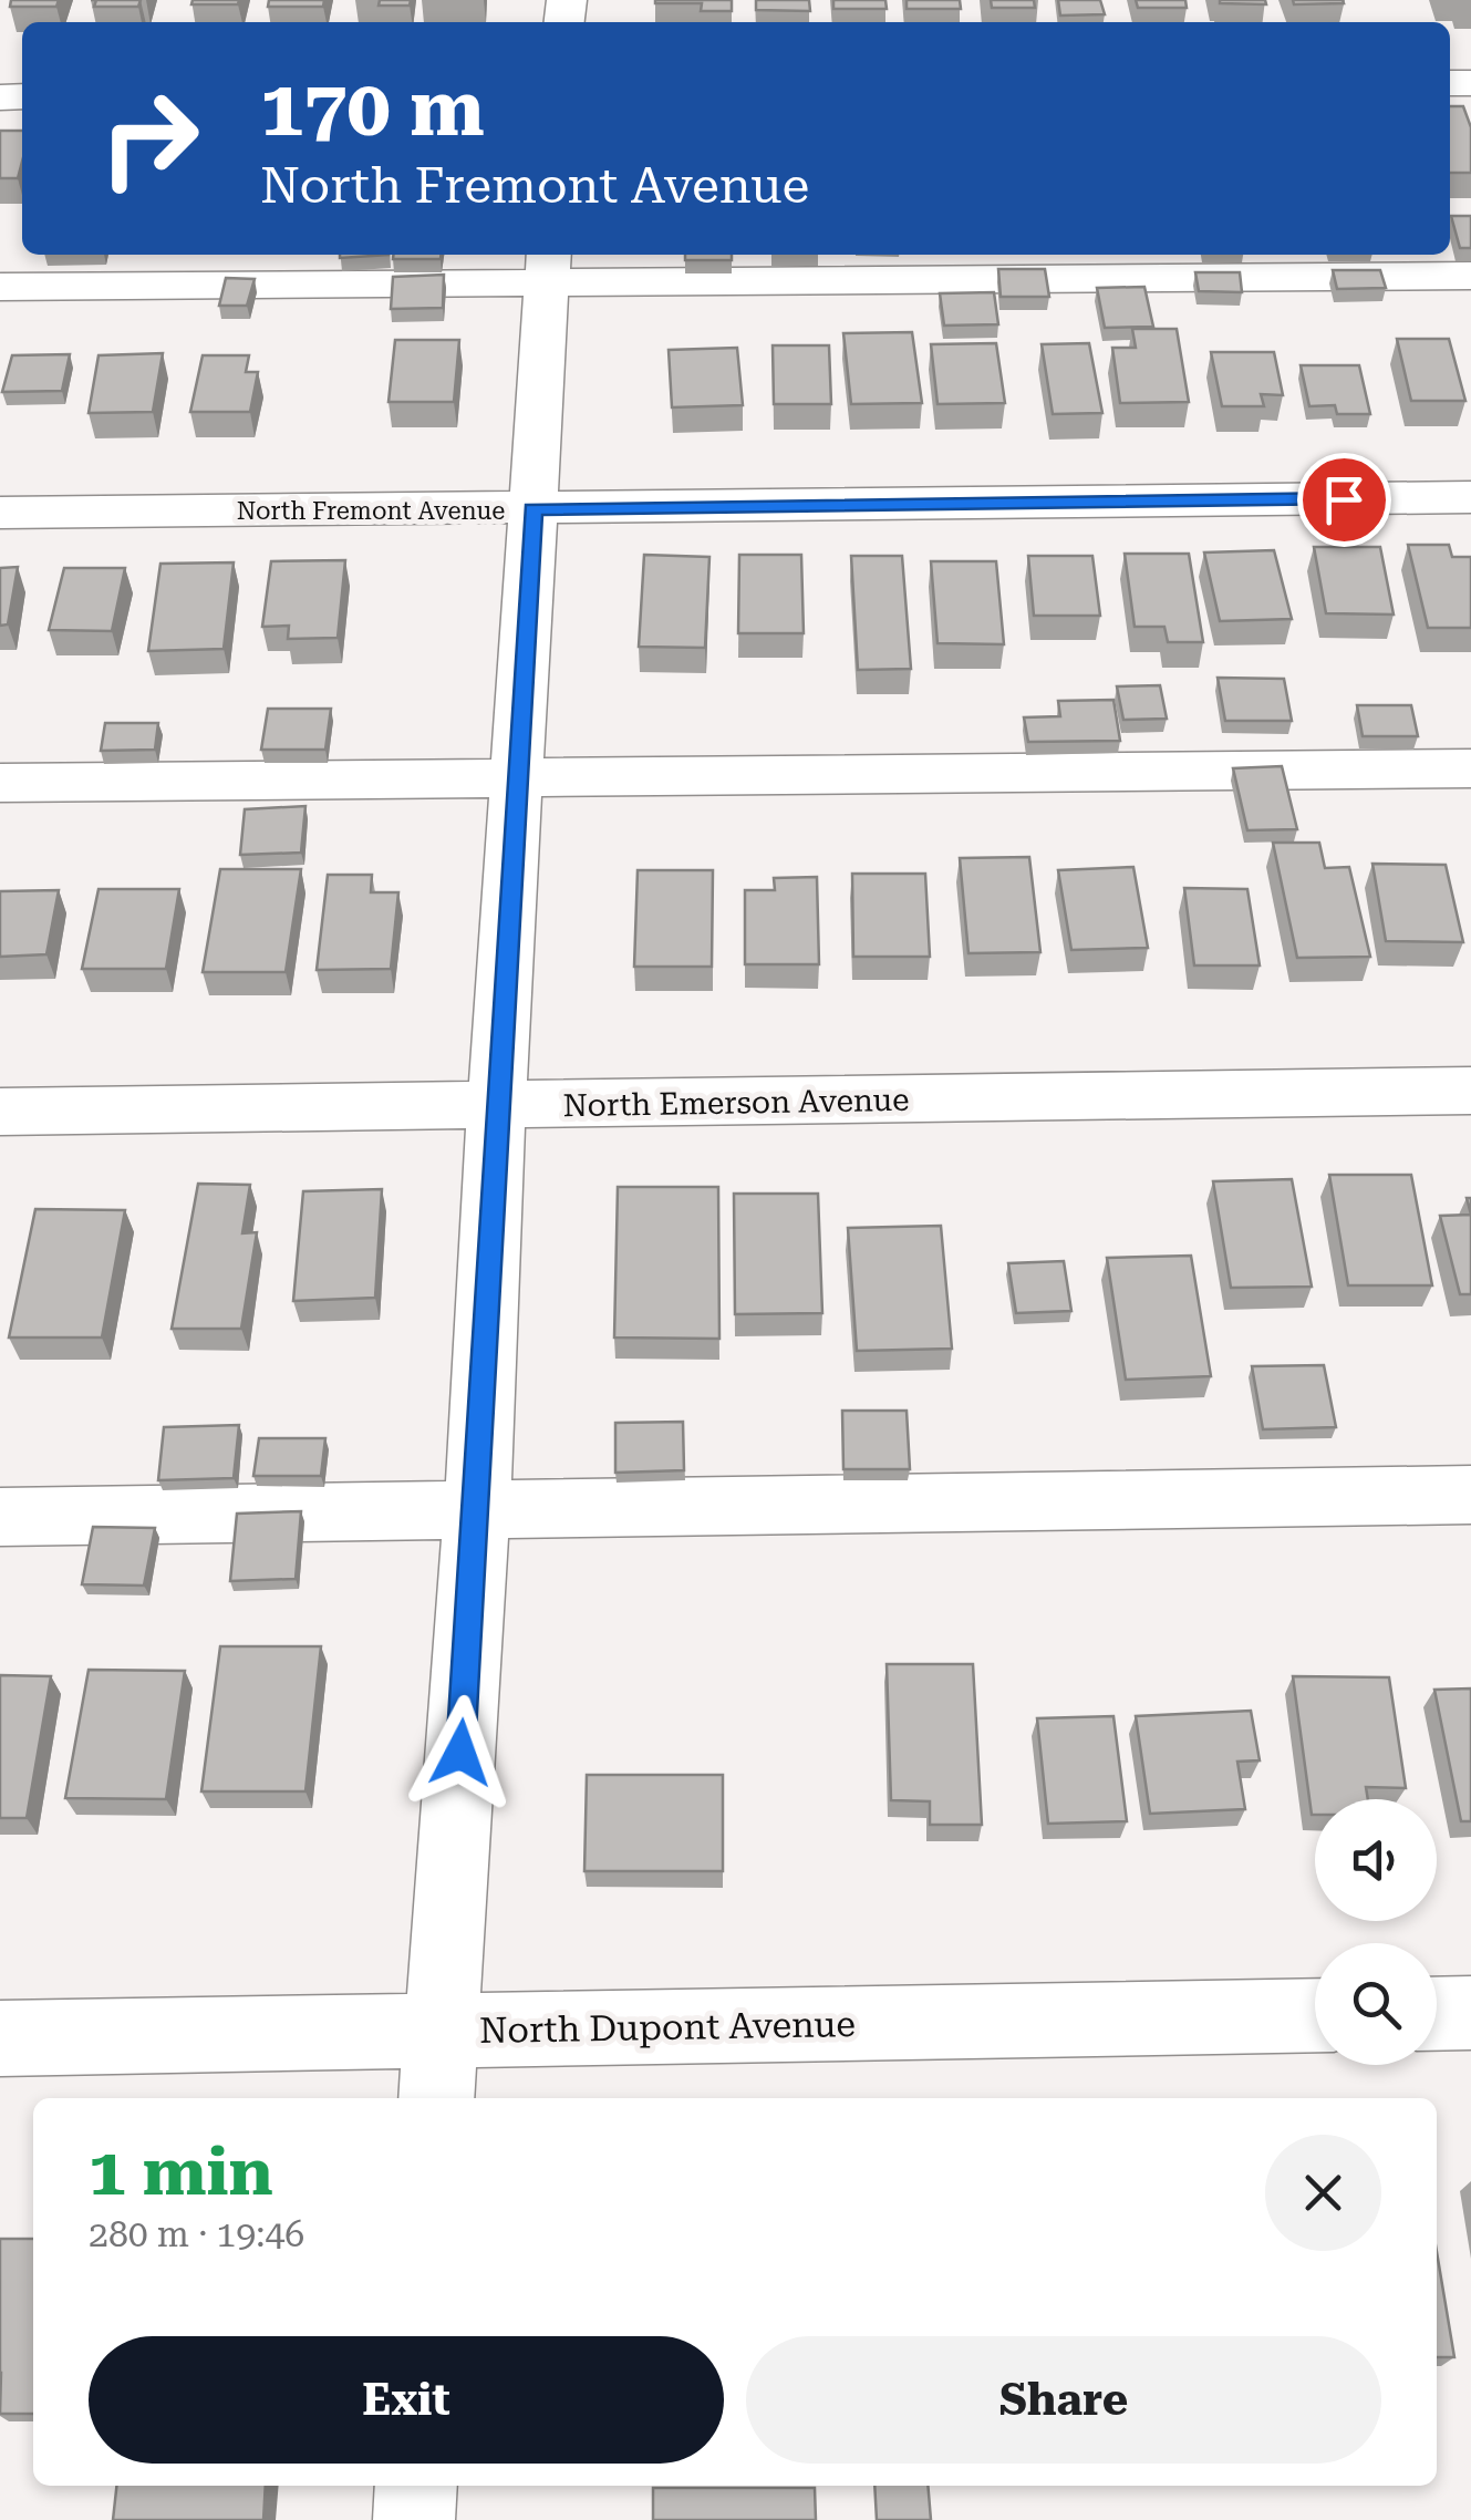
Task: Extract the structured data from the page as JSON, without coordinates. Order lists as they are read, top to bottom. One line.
{"streets":{"street":["North Fremont Avenue","North Emerson Avenue","North Dupont Avenue"]},"page":{"turn":["170 m","North Fremont Avenue"],"heading":["1 min","280 m · 19:46"],"buttons":["Exit","Share"]}}
